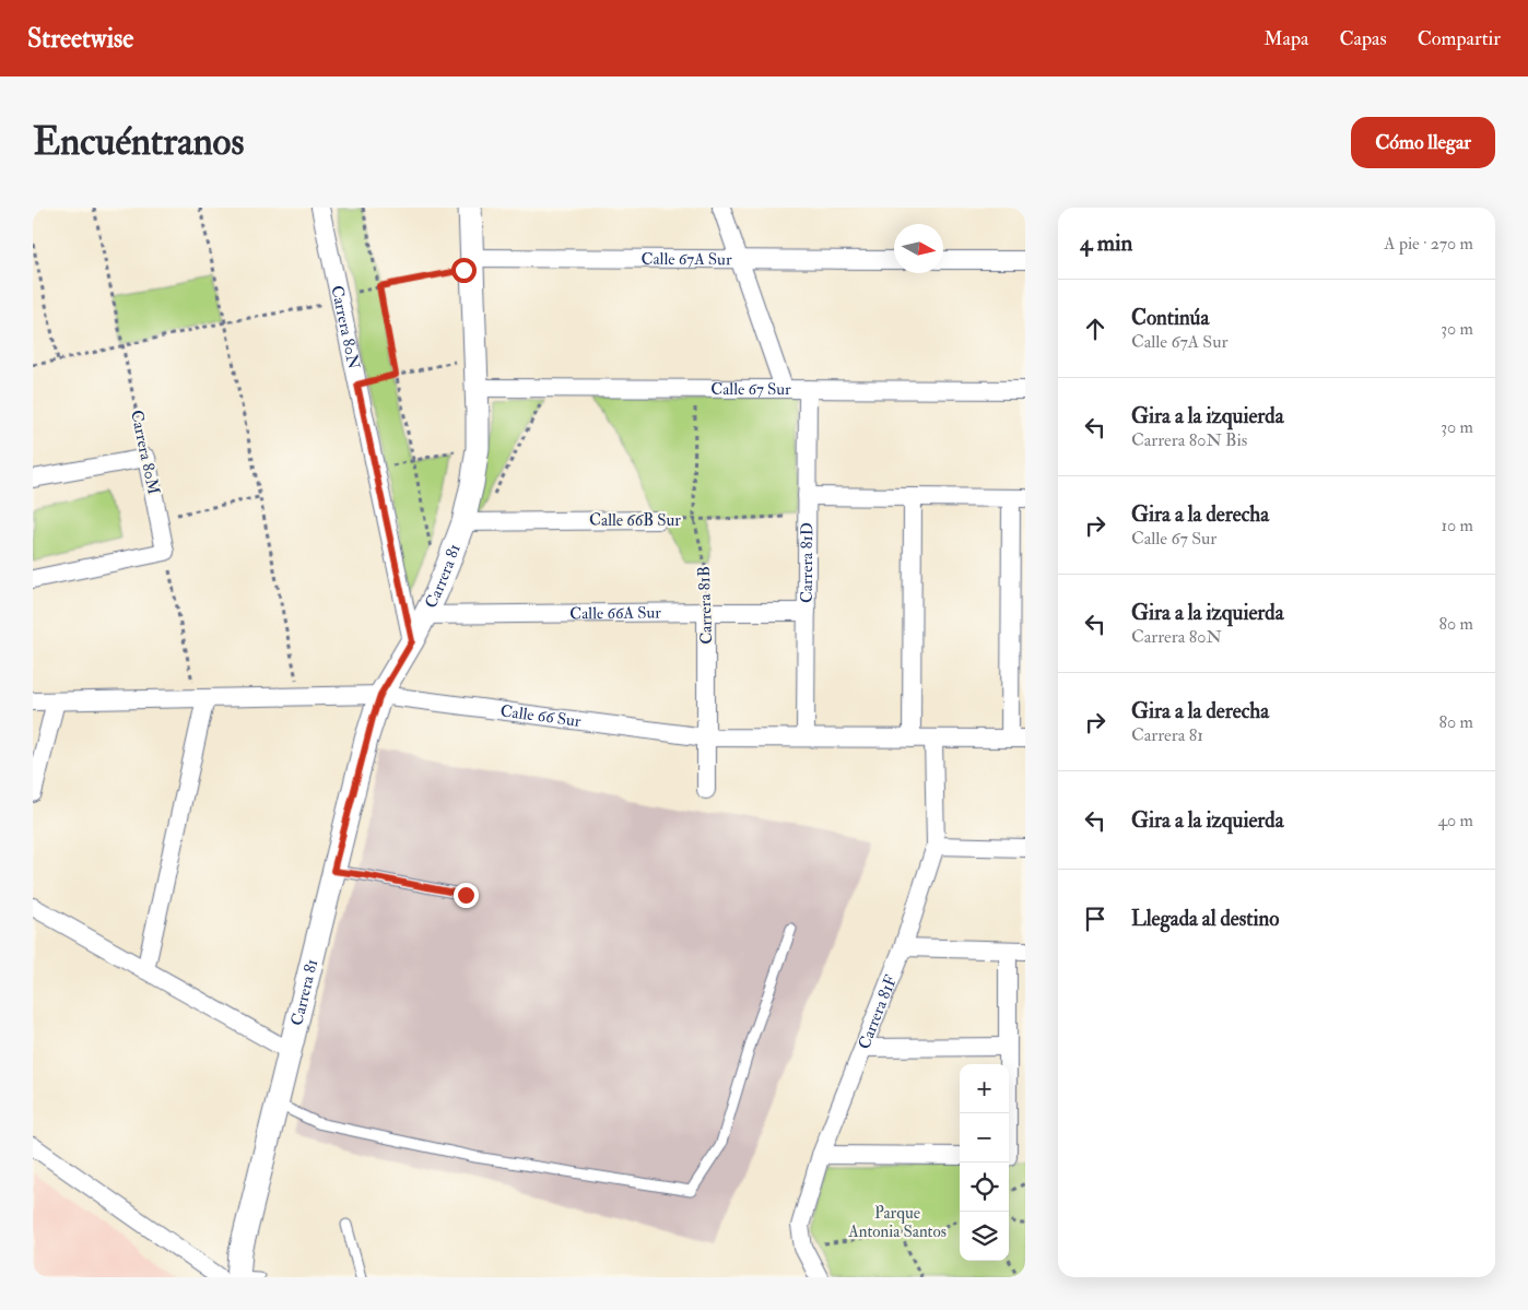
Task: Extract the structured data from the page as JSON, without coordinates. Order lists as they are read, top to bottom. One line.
{"streets":{"street":["Calle 67A Sur","Carrera 80N","Calle 67 Sur","Carrera 80M","Calle 66B Sur","Carrera 81D","Carrera 81","Carrera 81B","Calle 66A Sur","Calle 66 Sur","Carrera 81F"]},"crossings":[["Calle 67A Sur","Carrera 81"],["Carrera 80N","Carrera 81"],["Calle 67 Sur","Carrera 81D"],["Calle 67 Sur","Carrera 81"],["Calle 67 Sur","Carrera 81B"],["Calle 66B Sur","Carrera 81D"],["Calle 66B Sur","Carrera 81"],["Calle 66B Sur","Carrera 81B"],["Carrera 81D","Calle 66A Sur"],["Carrera 81D","Calle 66 Sur"],["Carrera 81","Calle 66A Sur"],["Carrera 81","Calle 66 Sur"],["Carrera 81B","Calle 66A Sur"],["Carrera 81B","Calle 66 Sur"],["Calle 66 Sur","Carrera 81F"]],"parks":["Parque Antonia Santos"],"north":"right","page":{"header":"Streetwise","nav":["Mapa","Capas","Compartir"],"buttons":"Cómo llegar","title":"Encuéntranos","heading":["4 min","A pie · 270 m"],"list":[["Continúa","Calle 67A Sur","30 m"],["Gira a la izquierda","Carrera 80N Bis","30 m"],["Gira a la derecha","Calle 67 Sur","10 m"],["Gira a la izquierda","Carrera 80N","80 m"],["Gira a la derecha","Carrera 81","80 m"],["Gira a la izquierda","40 m"],"Llegada al destino"],"map_buttons":["+","−"]}}
